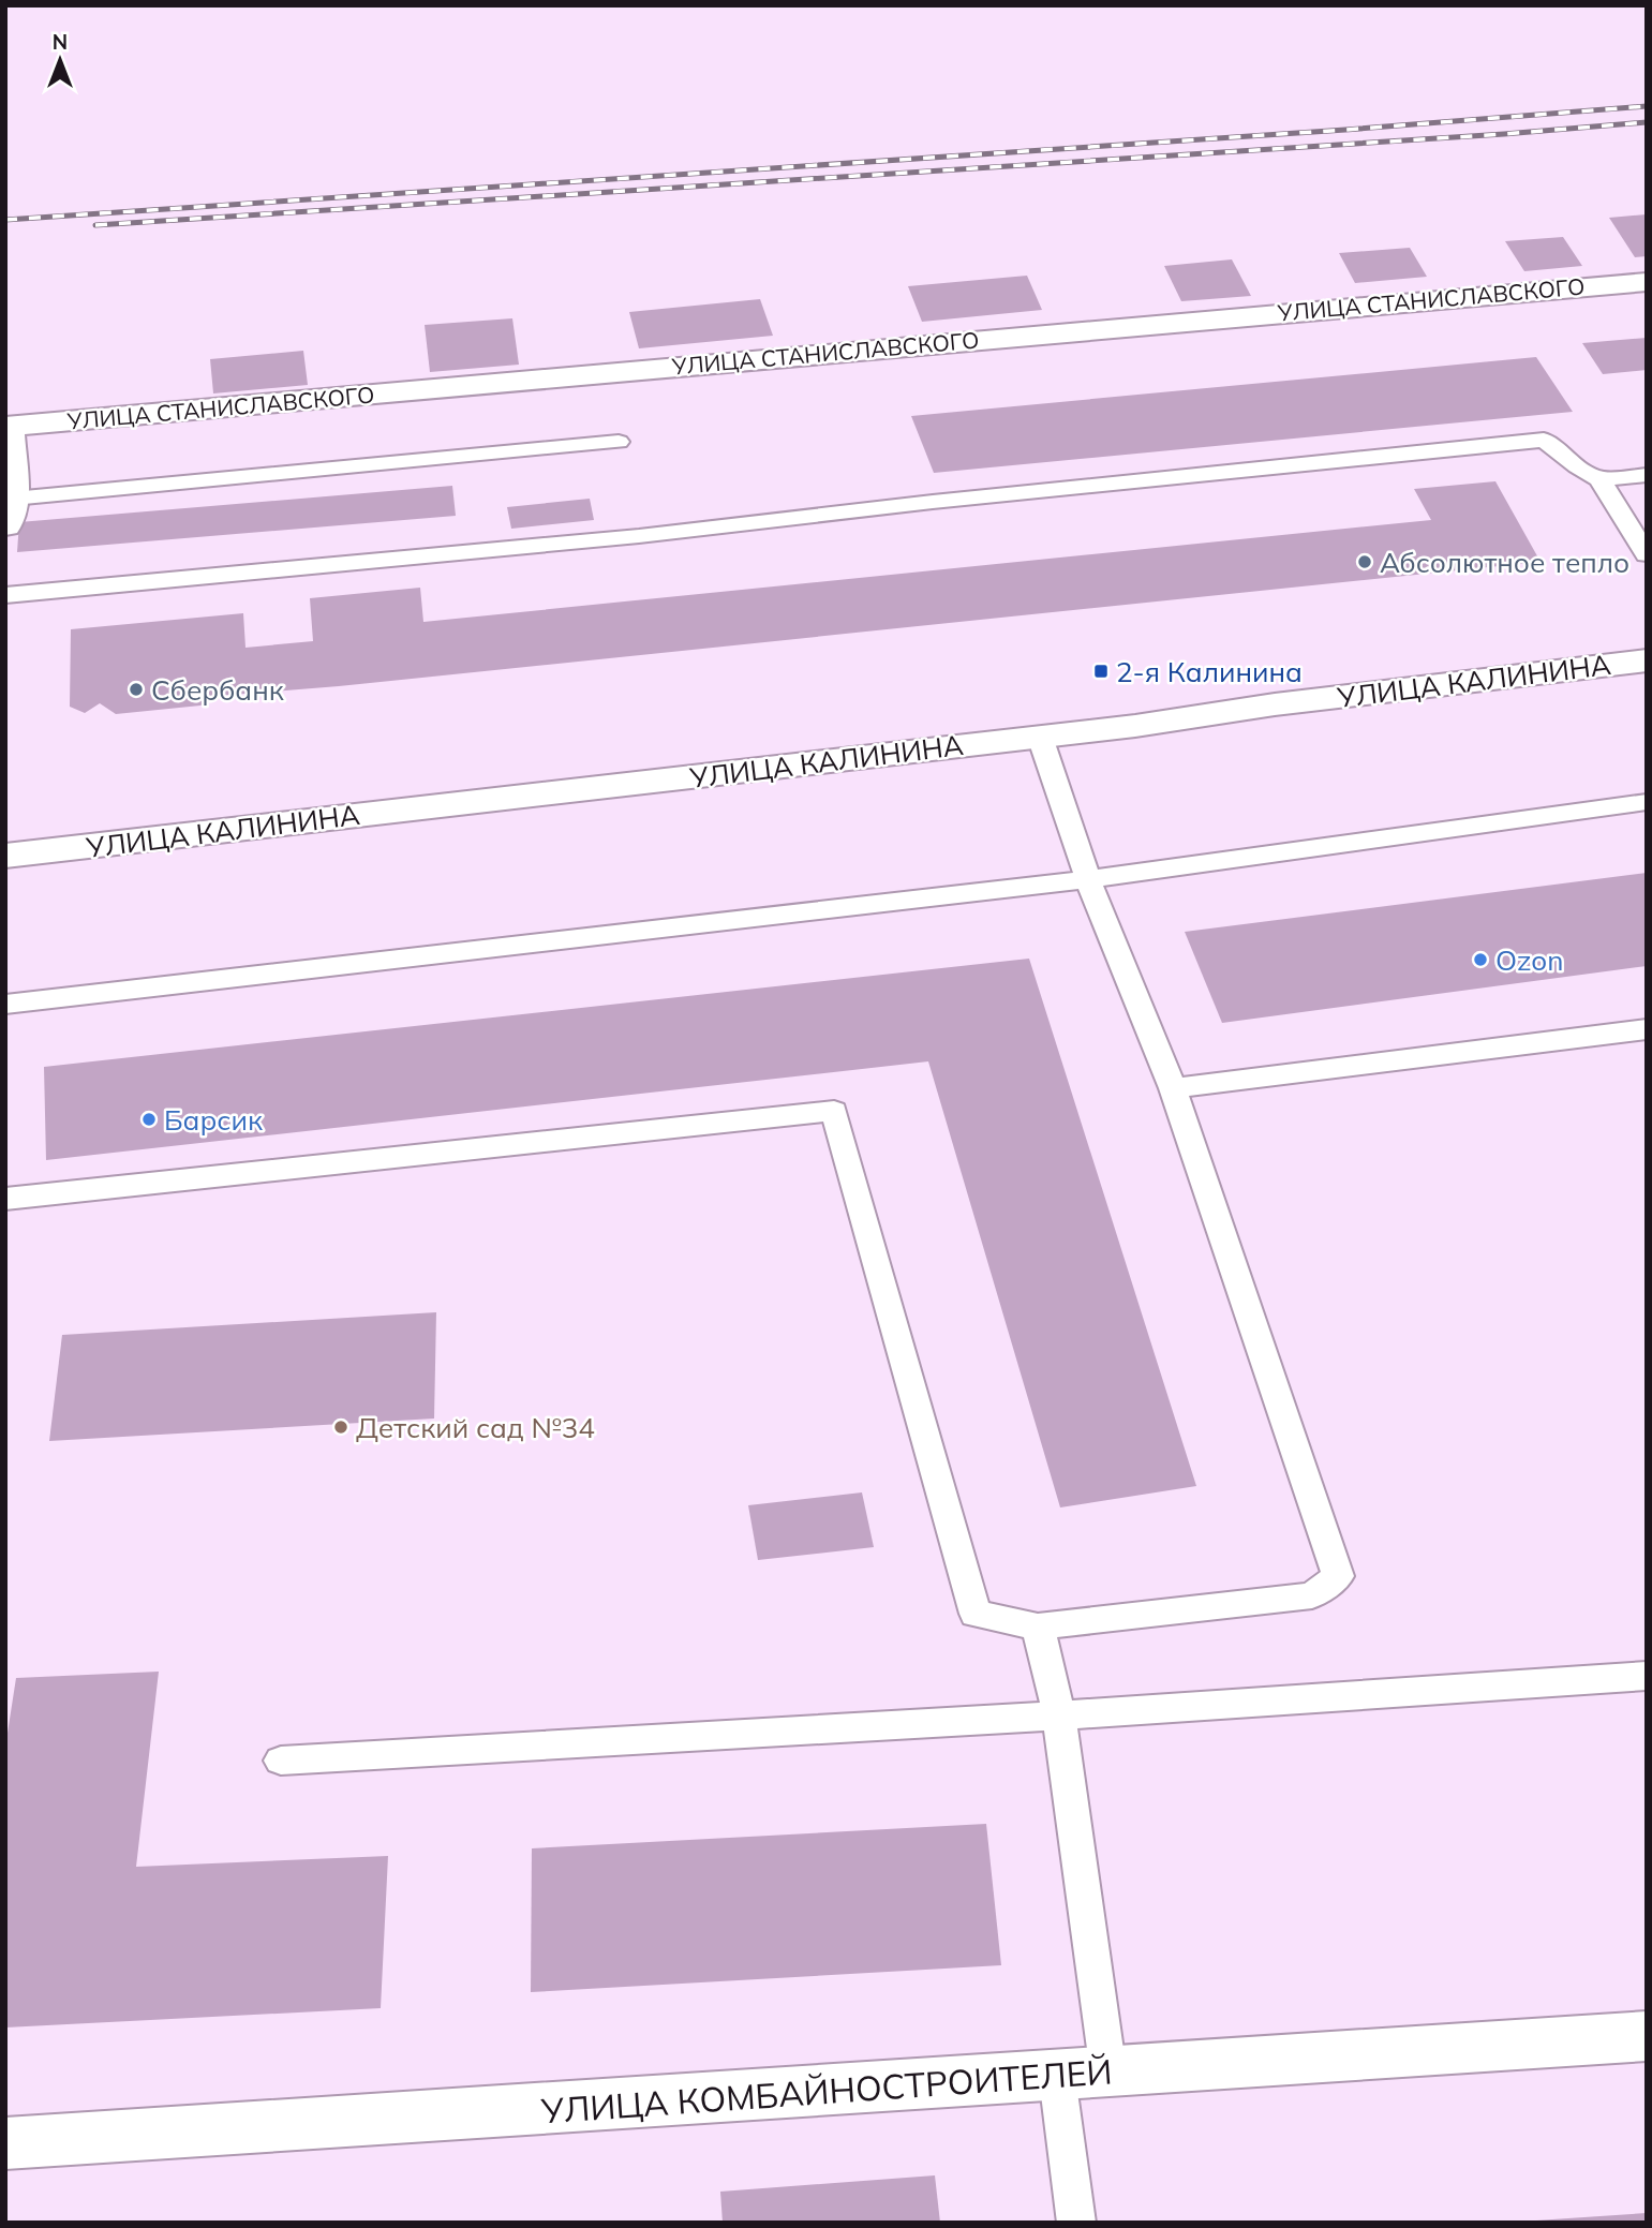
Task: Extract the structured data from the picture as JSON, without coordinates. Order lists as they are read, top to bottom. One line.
{"streets":{"street":["УЛИЦА СТАНИСЛАВСКОГО","УЛИЦА КАЛИНИНА","УЛИЦА КОМБАЙНОСТРОИТЕЛЕЙ"]},"places":{"other":["Абсолютное тепло","Сбербанк","Ozon","Барсик","Детский сад №34"],"transit":["2-я Калинина"]},"north":"top"}
